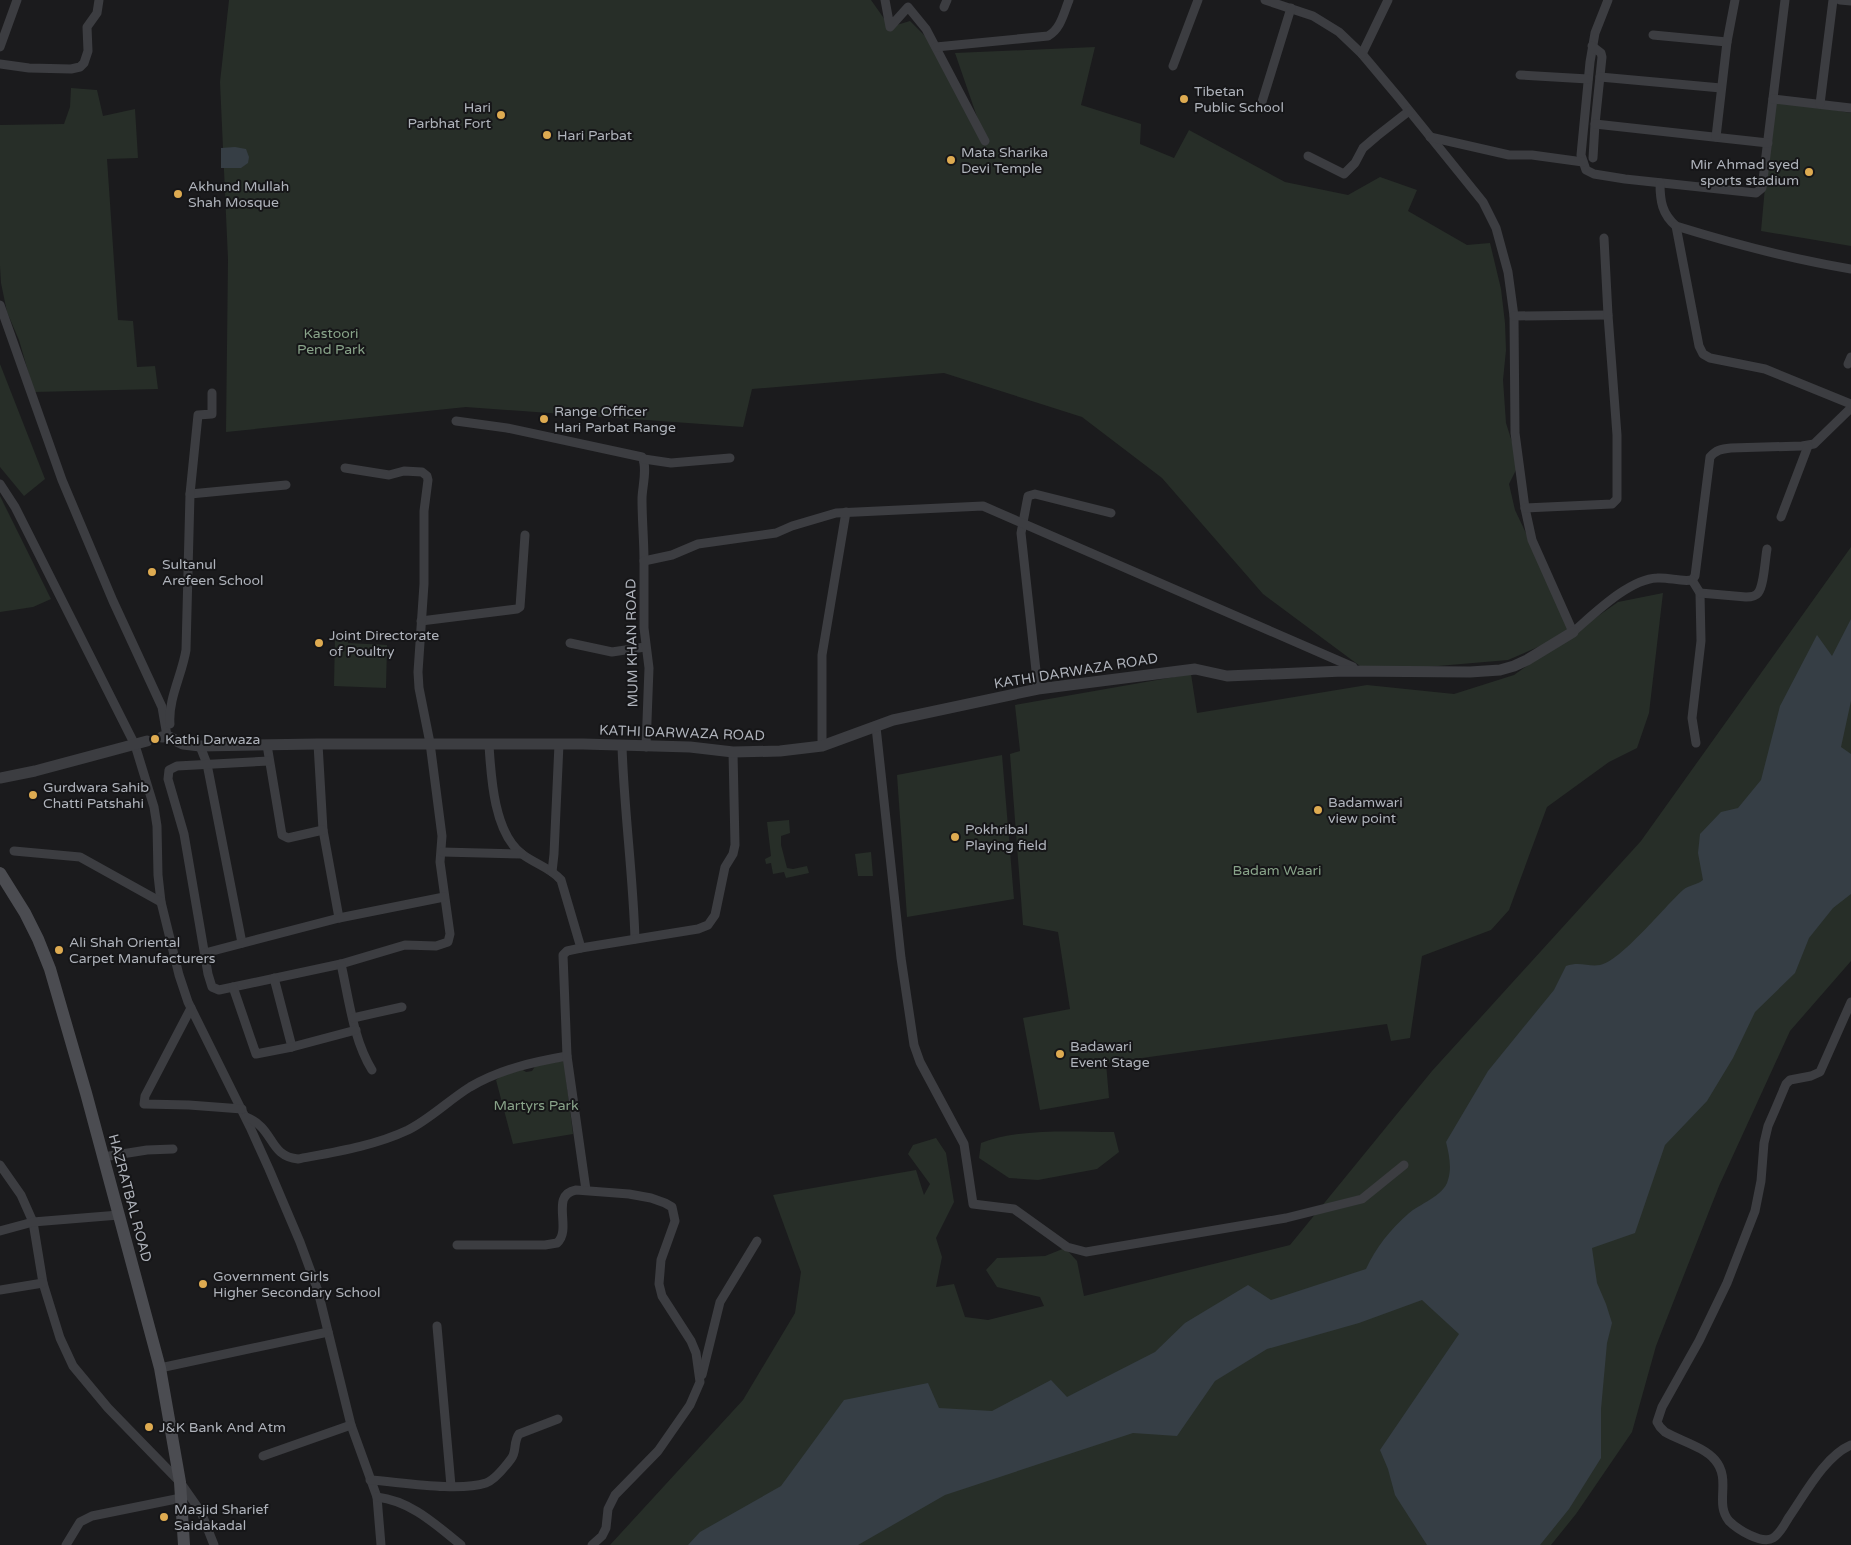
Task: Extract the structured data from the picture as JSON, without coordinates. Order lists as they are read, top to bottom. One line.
{"streets":{"main road":["HAZRATBAL ROAD"],"street":["MUM KHAN ROAD","KATHI DARWAZA ROAD"]},"crossings":[["MUM KHAN ROAD","KATHI DARWAZA ROAD"]],"parks":["Kastoori Pend Park","Badam Waari","Martyrs Park"],"places":["Tibetan Public School","Hari Parbhat Fort","Hari Parbat","Mata Sharika Devi Temple","Mir Ahmad syed sports stadium","Akhund Mullah Shah Mosque","Range Officer Hari Parbat Range","Sultanul Arefeen School","Joint Directorate of Poultry","Kathi Darwaza","Gurdwara Sahib Chatti Patshahi","Badamwari view point","Pokhribal Playing field","Ali Shah Oriental Carpet Manufacturers","Badawari Event Stage","Government Girls Higher Secondary School","J&K Bank And Atm","Masjid Sharief Saidakadal"]}
